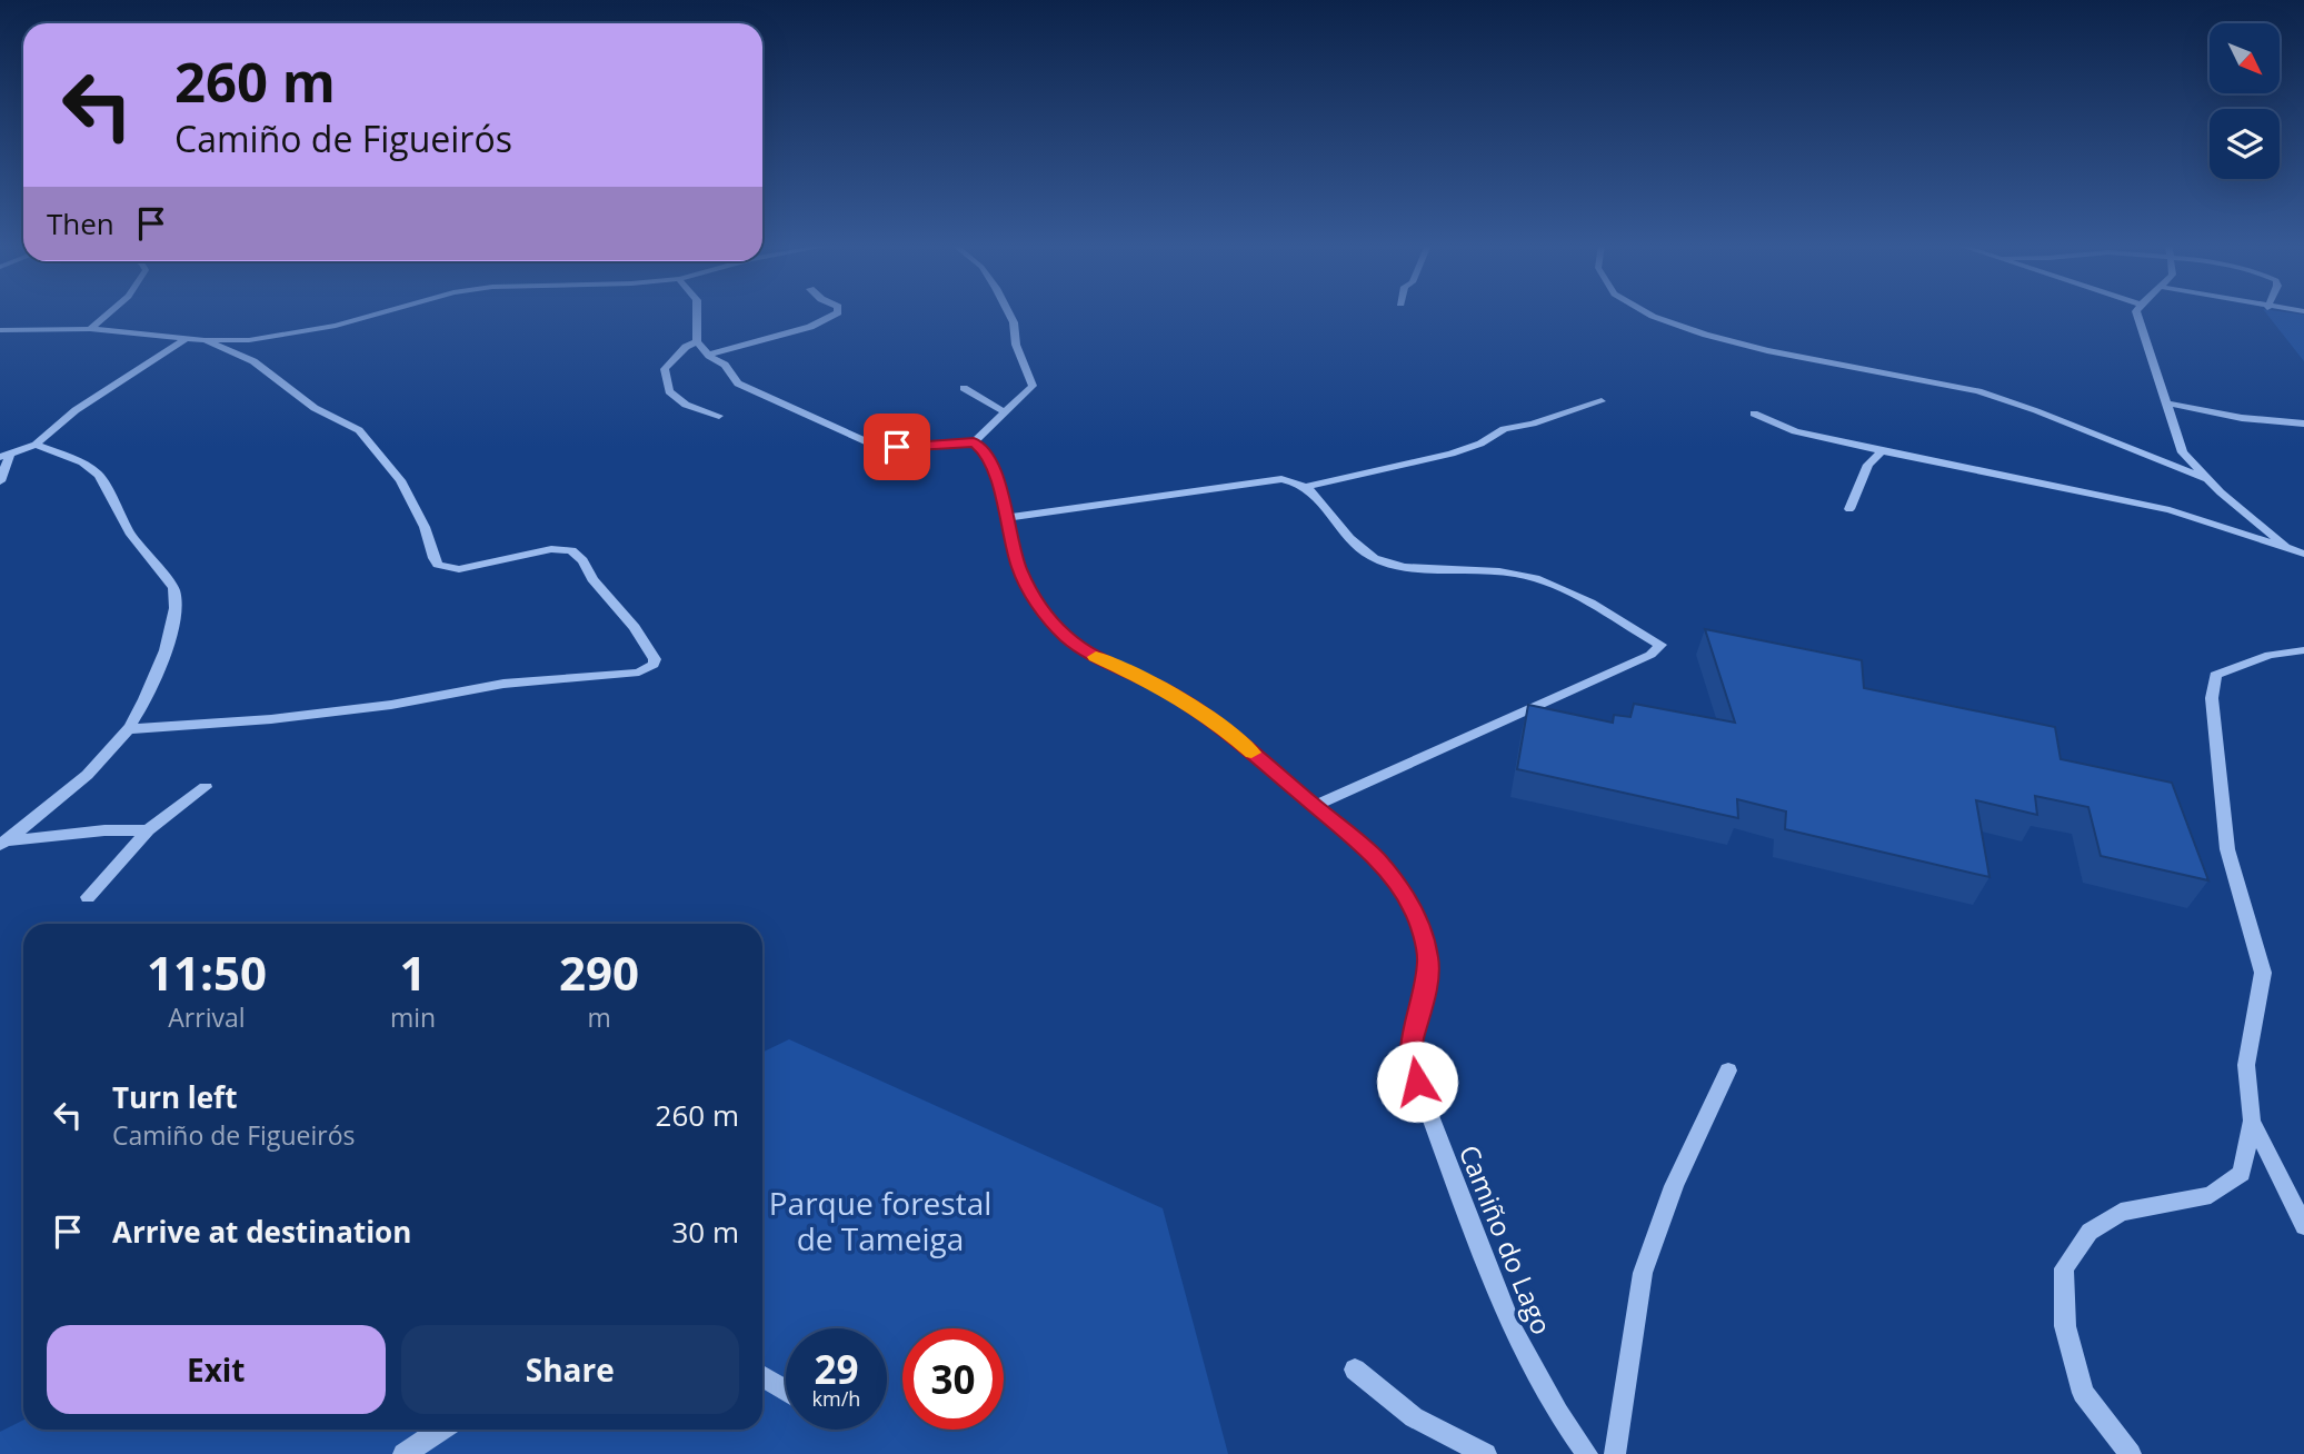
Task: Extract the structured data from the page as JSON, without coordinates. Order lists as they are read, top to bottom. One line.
{"streets":{"street":["Camiño do Lago"]},"parks":["Parque forestal de Tameiga"],"north":"bottom right","page":{"turn":["260 m","Camiño de Figueirós"],"then":"Then","eta":["11:50","Arrival","1","min","290","m"],"list":[{"name":"Turn left","note":"Camiño de Figueirós","value":"260 m"},{"name":"Arrive at destination","value":"30 m"}],"buttons":["Exit","Share"],"speed":"29 km/h","limit":"30"}}
